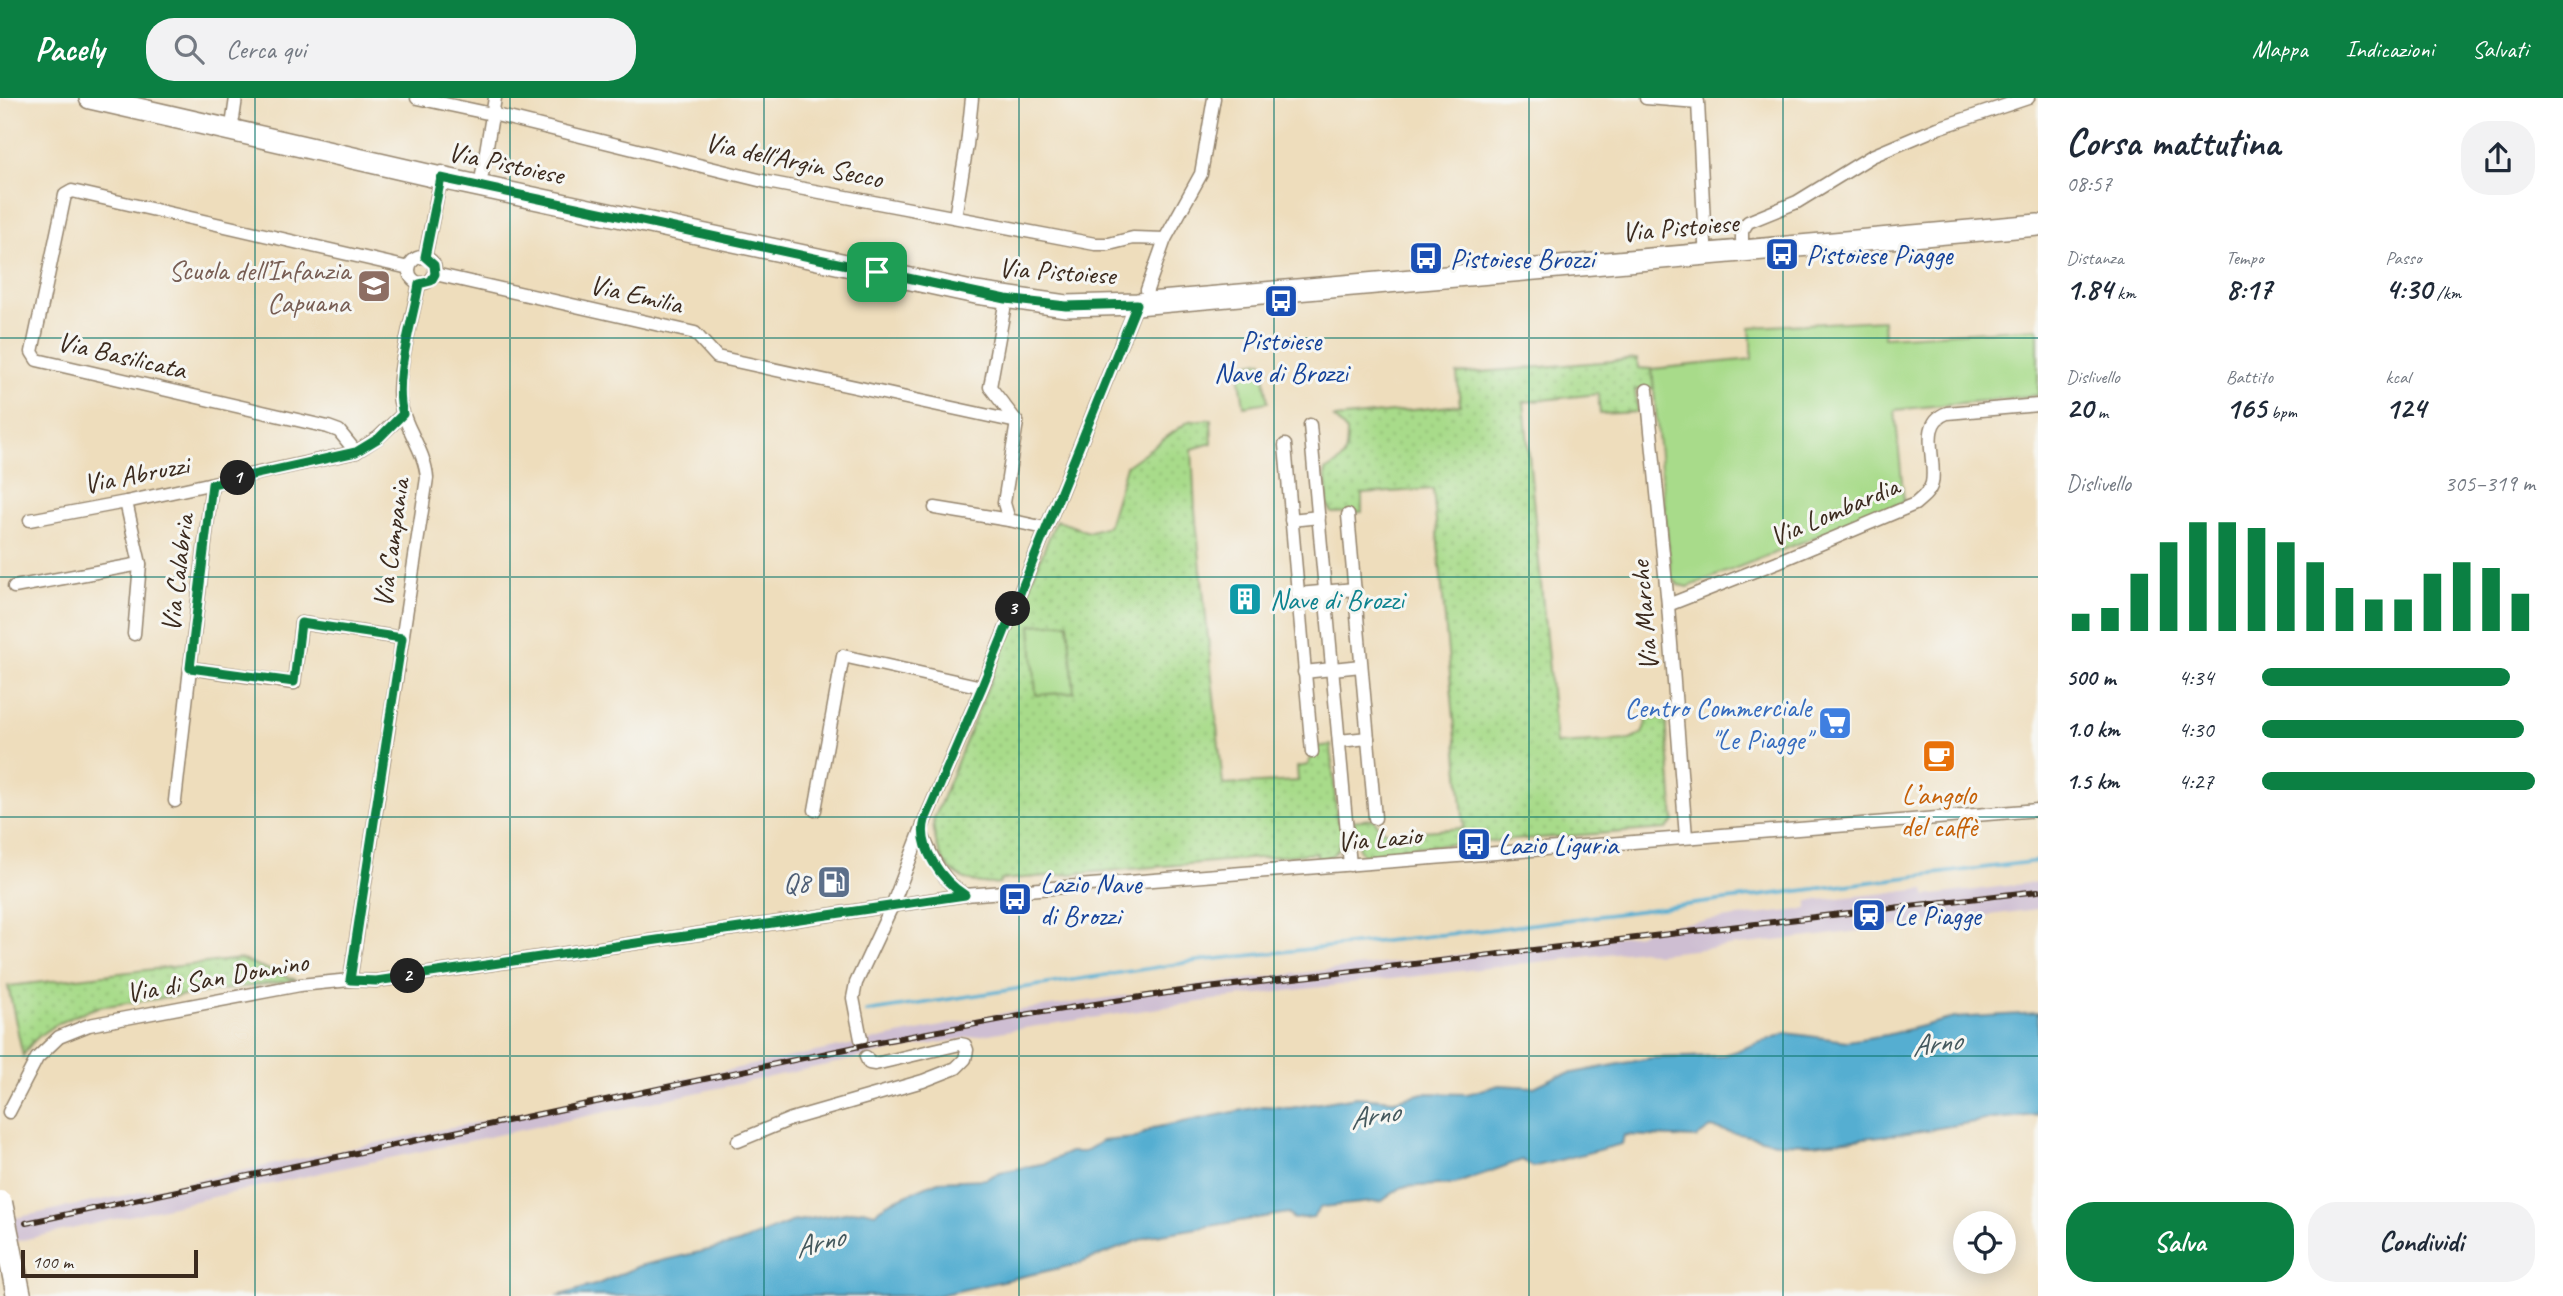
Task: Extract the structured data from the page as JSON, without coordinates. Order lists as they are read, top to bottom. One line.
{"streets":{"main road":["Via Pistoiese"],"street":["Via dell'Argin Secco","Via Emilia","Via Basilicata","Via Abruzzi","Via Lombardia","Via Campania","Via Calabria","Via Marche","Via Lazio","Via di San Donnino"]},"crossings":[["Via Emilia","Via Basilicata"],["Via Emilia","Via Campania"],["Via Basilicata","Via Abruzzi"],["Via Basilicata","Via Campania"],["Via Abruzzi","Via Campania"],["Via Abruzzi","Via Calabria"],["Via Lombardia","Via Marche"],["Via Campania","Via Calabria"],["Via Campania","Via di San Donnino"],["Via Marche","Via Lazio"],["Via Lazio","Via di San Donnino"]],"water":["Arno"],"places":{"bus stop":["Pistoiese Piagge","Pistoiese Brozzi","Pistoiese Nave di Brozzi","Lazio Liguria","Lazio Nave di Brozzi"],"school or university":["Scuola dell’Infanzia Capuana"],"building":["Nave di Brozzi"],"supermarket":["Centro Commerciale \"Le Piagge\""],"cafe":["L’angolo del caffè"],"fuel station":["Q8"],"station":["Le Piagge"]},"scale_bar":"100 m","page":{"header":"Pacely","search":"Cerca qui","nav":["Mappa","Indicazioni","Salvati"],"heading":["Corsa mattutina","08:57"],"stats":[["Distanza","1.84 km"],["Tempo","8:17"],["Passo","4:30 /km"],["Dislivello","20 m"],["Battito","165 bpm"],["kcal","124"]],"chart":["Dislivello","305–319 m"],"pins":["1","3","2"],"list":[{"name":"500 m","note":"4:34"},{"name":"1.0 km","note":"4:30"},{"name":"1.5 km","note":"4:27"}],"buttons":["Salva","Condividi"],"scale":"100 m"}}
